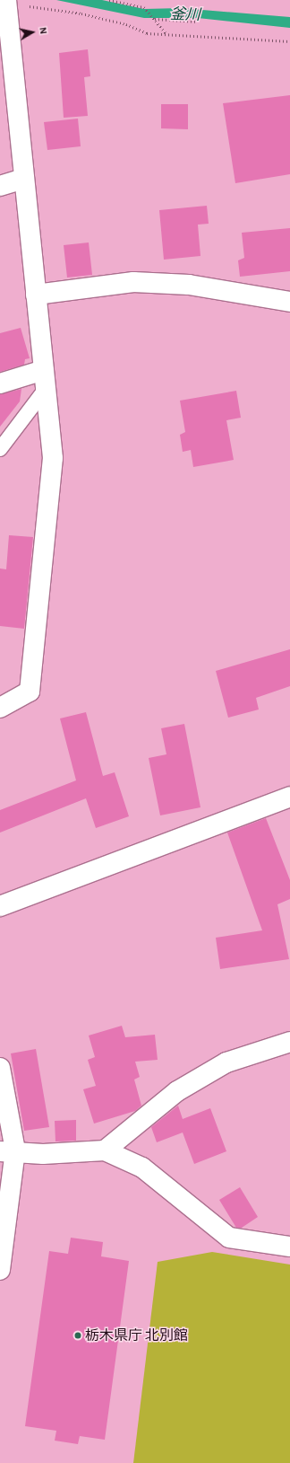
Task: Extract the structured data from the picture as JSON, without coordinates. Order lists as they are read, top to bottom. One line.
{"water":["釜川"],"places":["栃木県庁 北別館"],"north":"right"}
